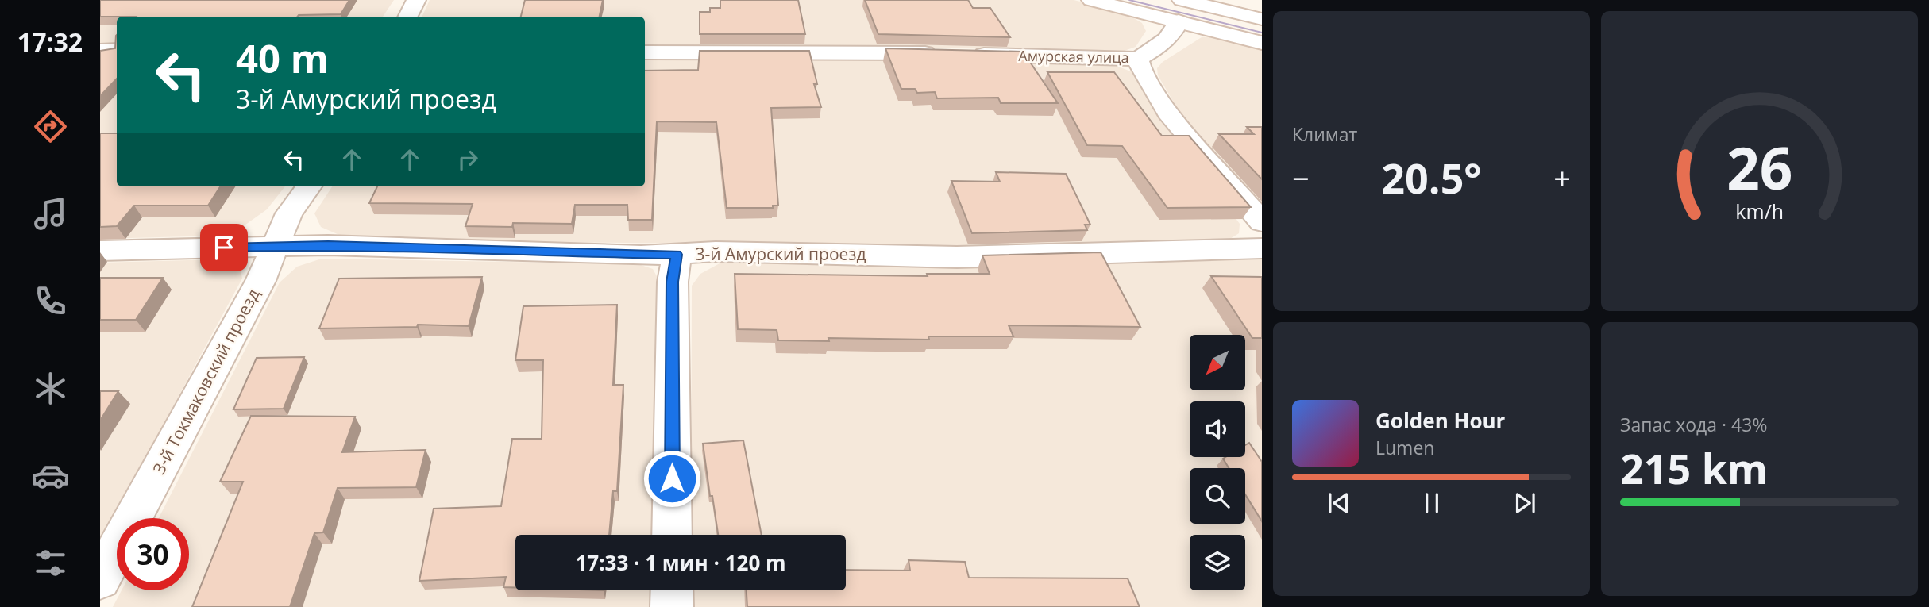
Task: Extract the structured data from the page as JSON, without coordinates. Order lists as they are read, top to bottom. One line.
{"streets":{"street":["Амурская улица","3-й Амурский проезд","3-й Токмаковский проезд"]},"crossings":[["3-й Амурский проезд","3-й Токмаковский проезд"]],"north":"bottom left","page":{"tabs":"17:32","tile":["Климат",["Запас хода · 43%","215 km"]],"turn":["40 m","3-й Амурский проезд"],"heat":["−","20.5°","+"],"song":["Golden Hour","Lumen"],"limit":"30","trip":"17:33 · 1 мин · 120 m","gauge":["26","km/h"]}}
